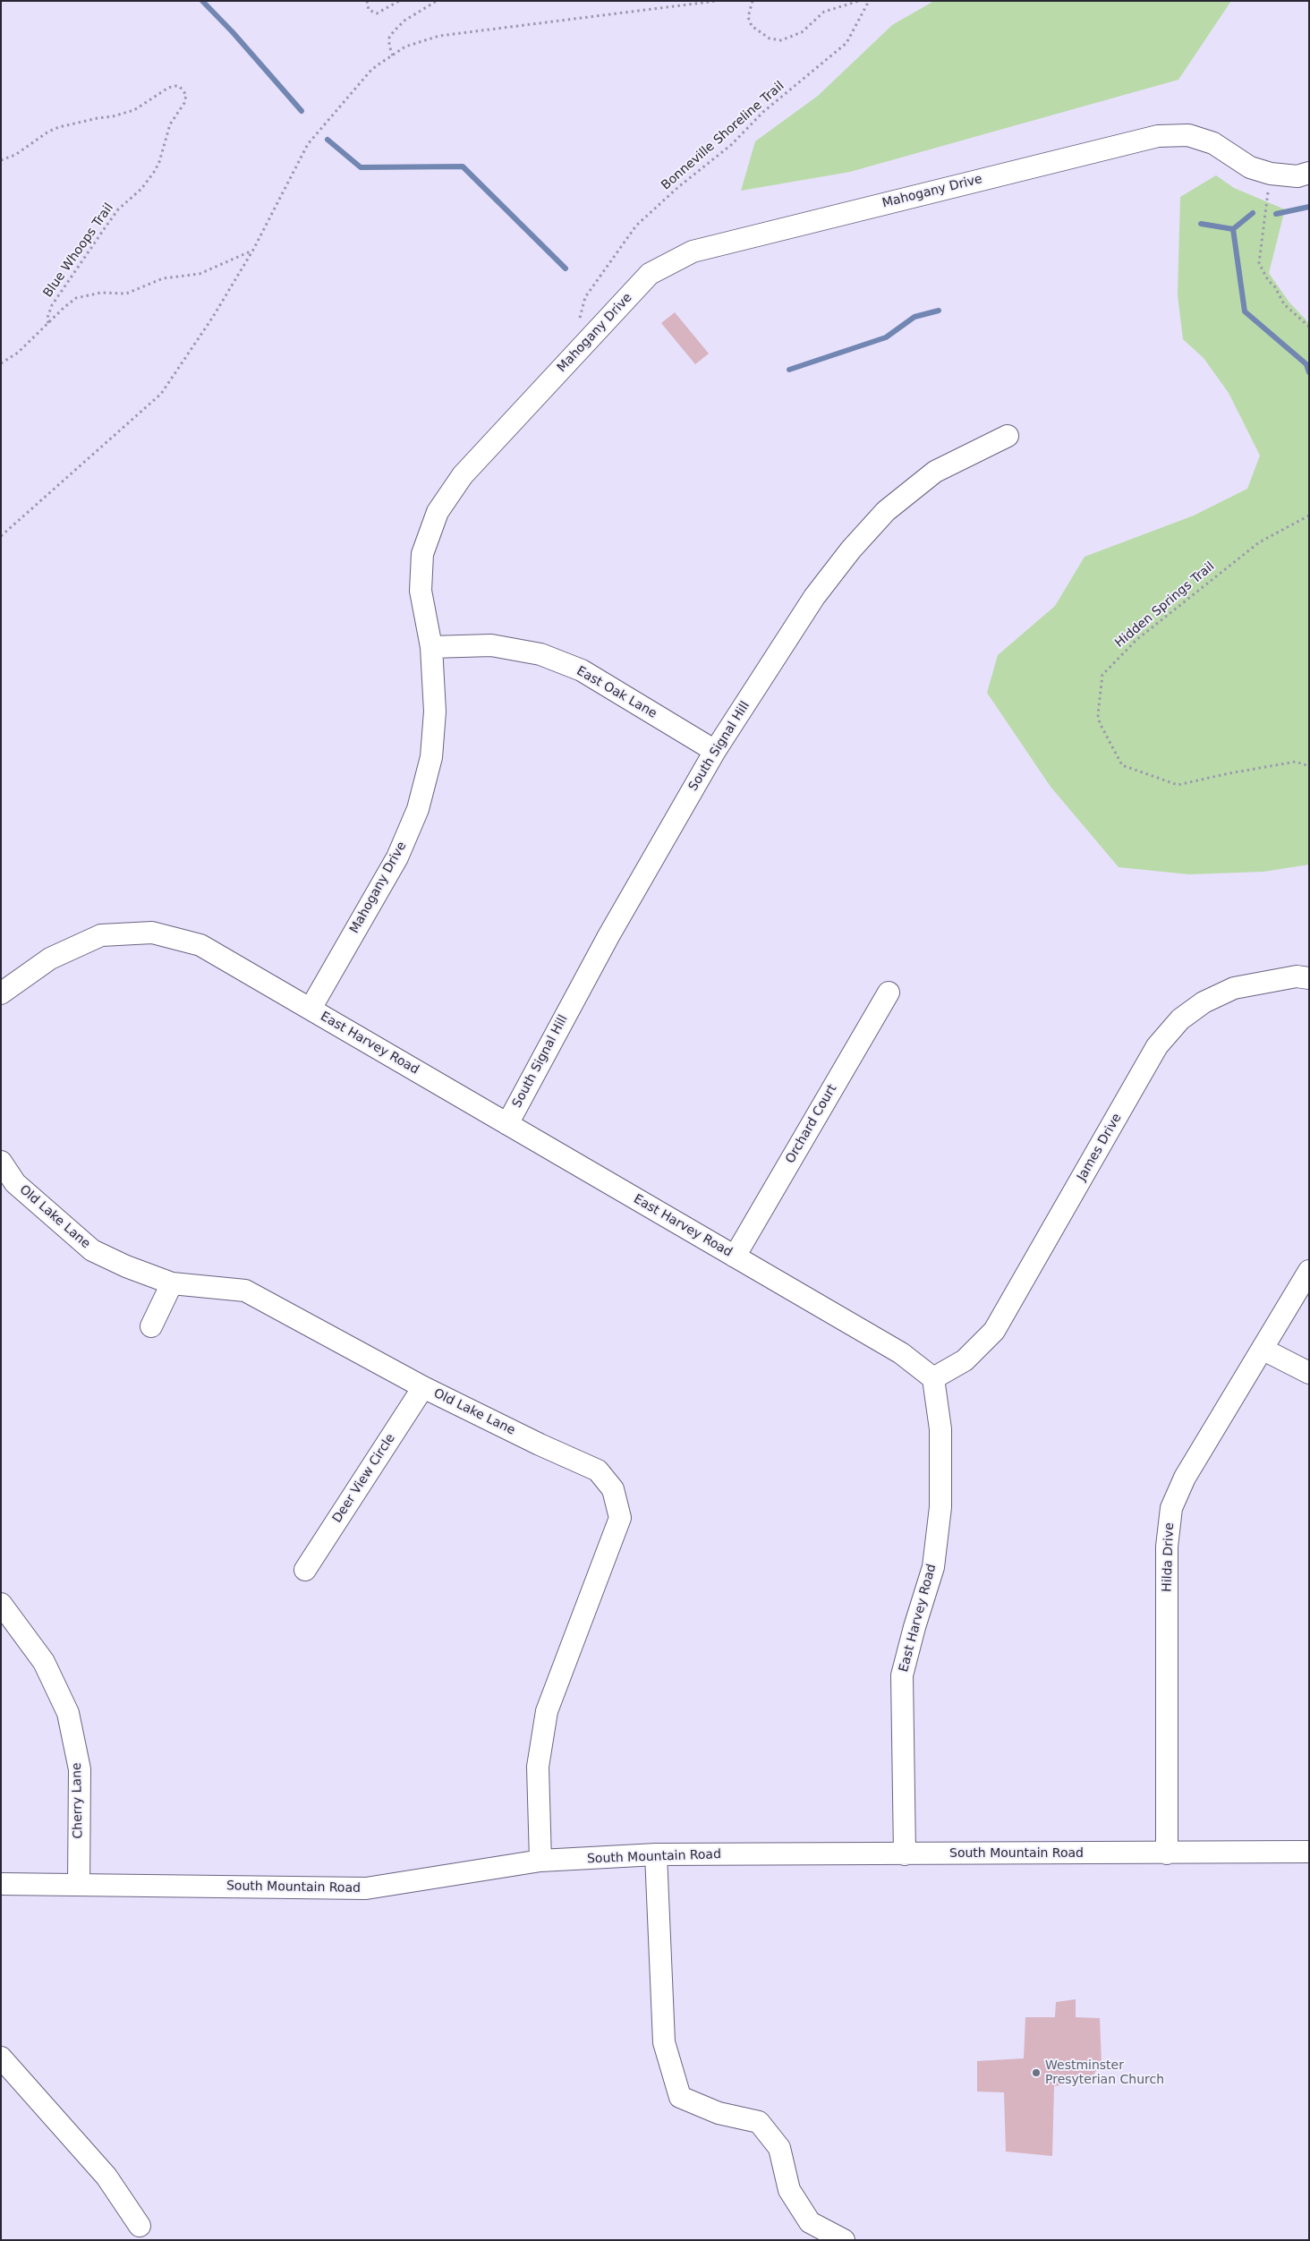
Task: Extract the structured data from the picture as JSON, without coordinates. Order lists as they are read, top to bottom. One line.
{"streets":{"street":["Mahogany Drive","East Oak Lane","South Signal Hill","East Harvey Road","Orchard Court","James Drive","Old Lake Lane","Deer View Circle","Hilda Drive","Cherry Lane","South Mountain Road"],"path":["Bonneville Shoreline Trail","Blue Whoops Trail","Hidden Springs Trail"]},"crossings":[["Bonneville Shoreline Trail","Mahogany Drive"],["Mahogany Drive","East Oak Lane"],["Mahogany Drive","East Harvey Road"],["East Oak Lane","South Signal Hill"],["South Signal Hill","East Harvey Road"],["East Harvey Road","Orchard Court"],["East Harvey Road","James Drive"],["East Harvey Road","South Mountain Road"],["Old Lake Lane","Deer View Circle"],["Old Lake Lane","South Mountain Road"],["Hilda Drive","South Mountain Road"],["Cherry Lane","South Mountain Road"]],"places":["Westminster Presyterian Church"]}
